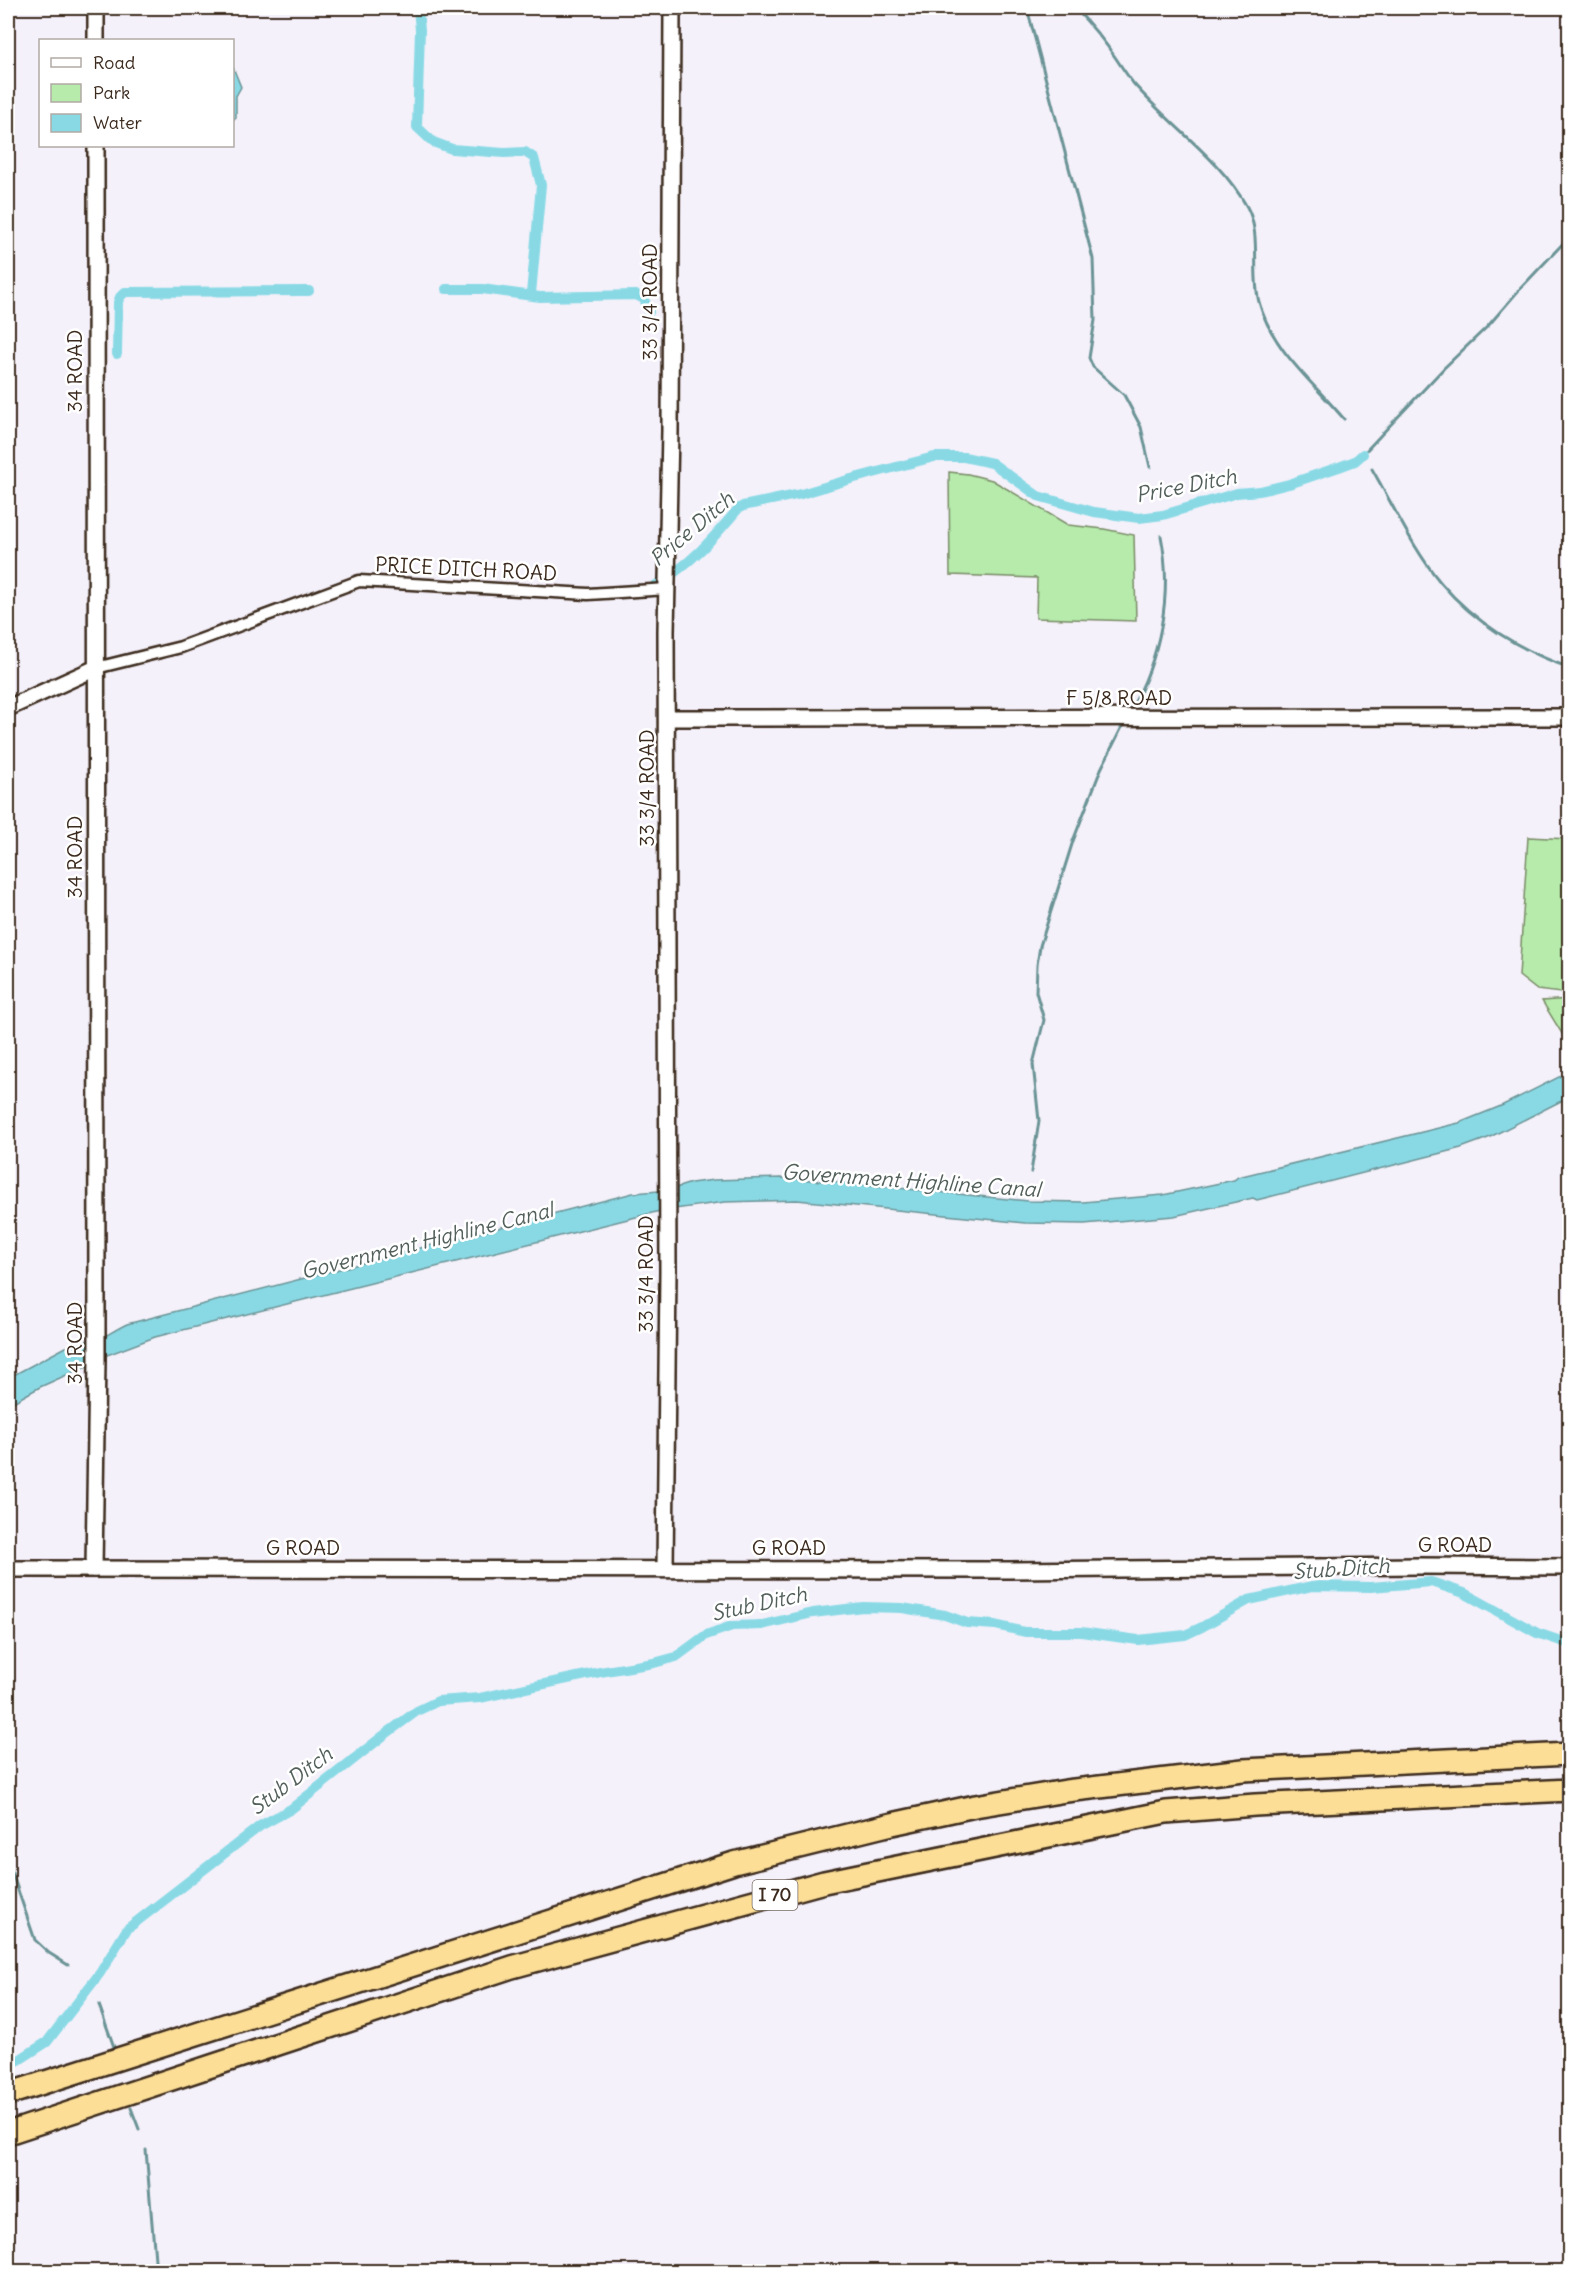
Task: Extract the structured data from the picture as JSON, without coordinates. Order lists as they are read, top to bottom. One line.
{"streets":{"highway":["I 70"],"street":["33 3/4 ROAD","34 ROAD","PRICE DITCH ROAD","F 5/8 ROAD","G ROAD"]},"crossings":[["33 3/4 ROAD","PRICE DITCH ROAD"],["33 3/4 ROAD","F 5/8 ROAD"],["33 3/4 ROAD","G ROAD"],["34 ROAD","PRICE DITCH ROAD"],["34 ROAD","G ROAD"]],"water":["Price Ditch","Government Highline Canal","Stub Ditch"],"legend":["Road","Park","Water"]}
